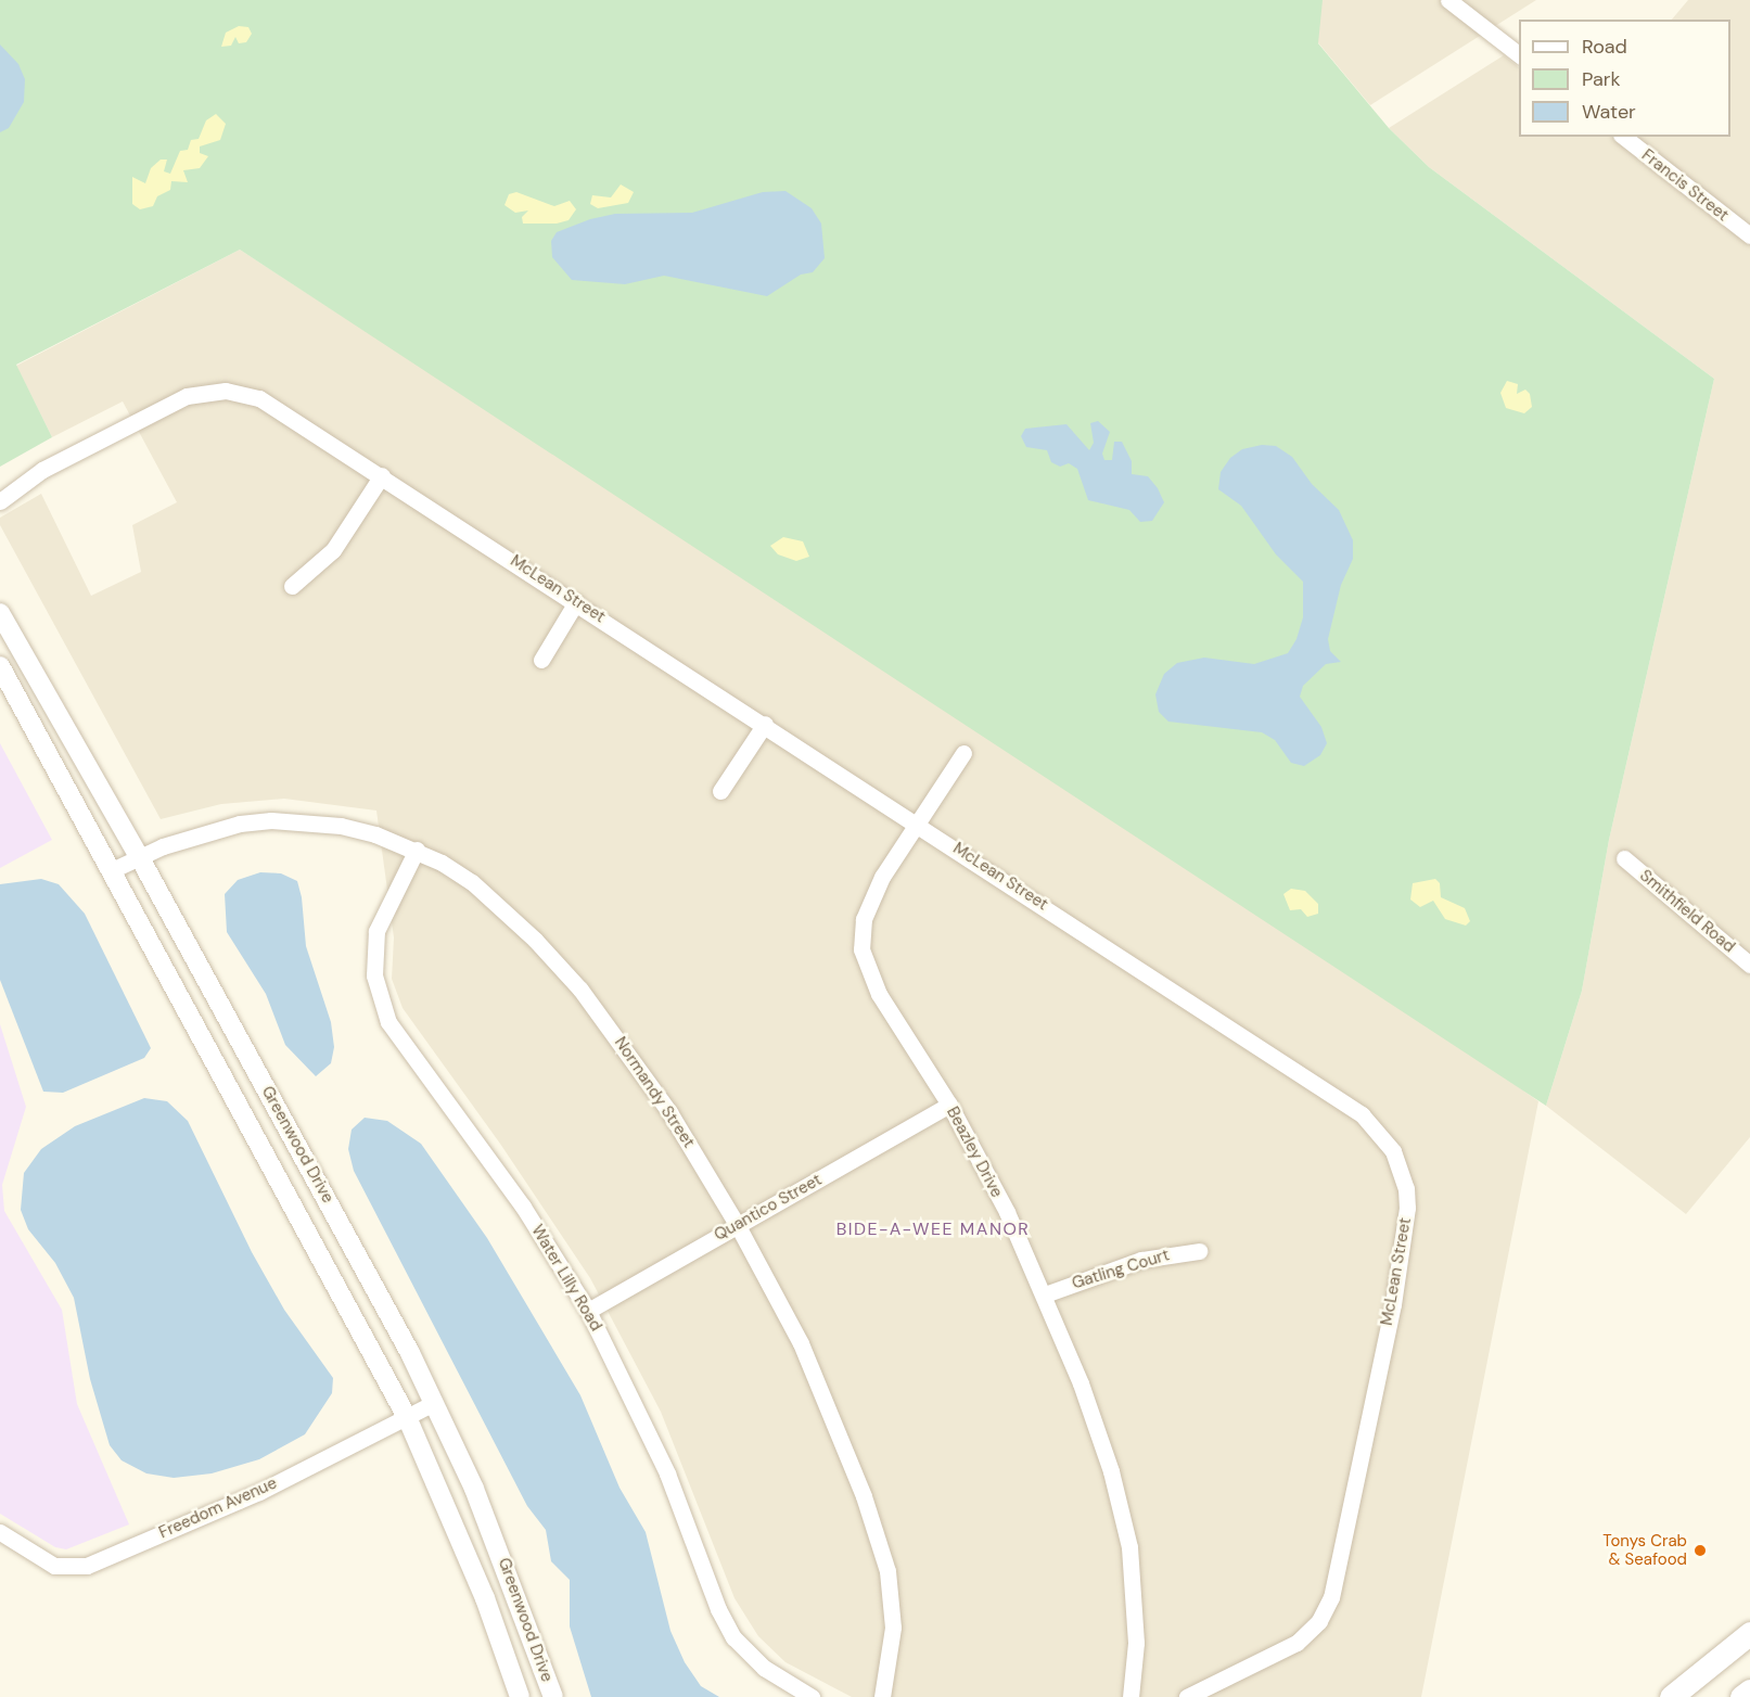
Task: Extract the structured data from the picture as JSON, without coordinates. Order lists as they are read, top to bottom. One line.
{"streets":{"street":["Francis Street","McLean Street","Smithfield Road","Normandy Street","Greenwood Drive","Beazley Drive","Quantico Street","Gatling Court","Water Lilly Road","Freedom Avenue"]},"crossings":[["McLean Street","Beazley Drive"],["Normandy Street","Greenwood Drive"],["Normandy Street","Quantico Street"],["Normandy Street","Water Lilly Road"],["Greenwood Drive","Freedom Avenue"],["Beazley Drive","Quantico Street"],["Beazley Drive","Gatling Court"],["Quantico Street","Water Lilly Road"]],"districts":["BIDE-A-WEE MANOR"],"places":["Tonys Crab & Seafood"],"legend":["Road","Park","Water"]}
